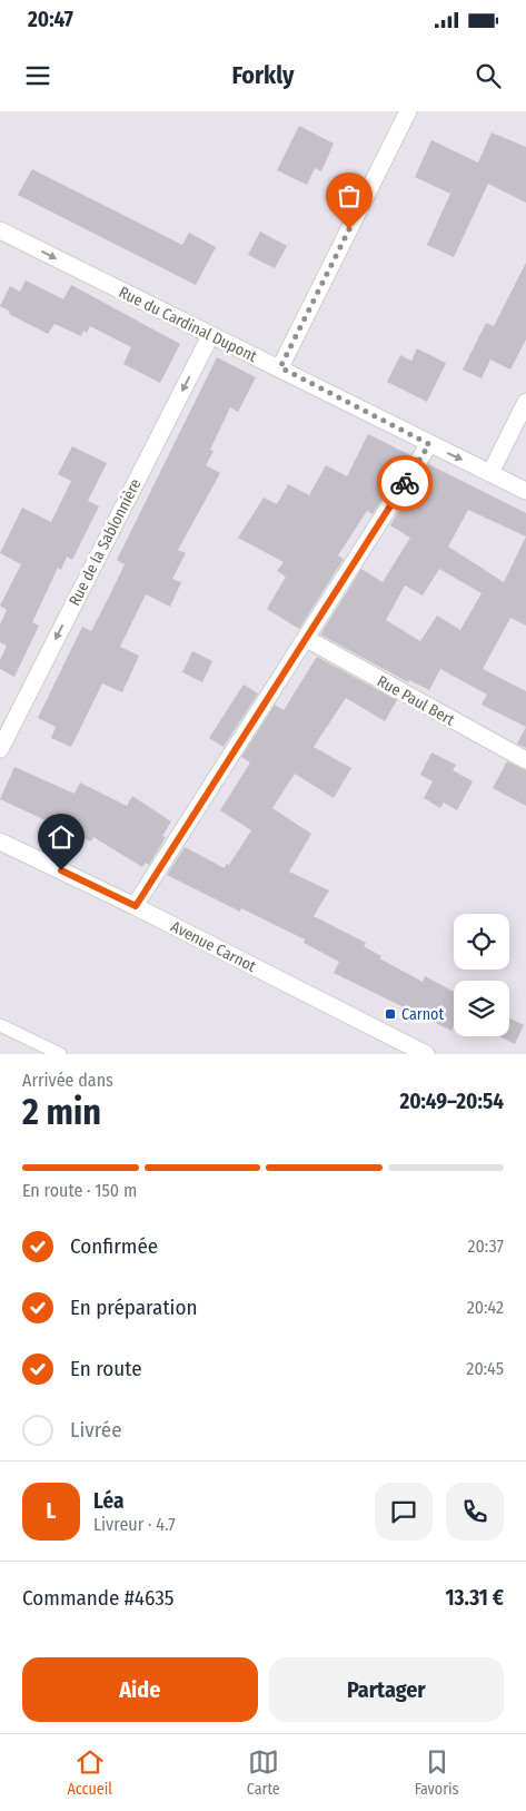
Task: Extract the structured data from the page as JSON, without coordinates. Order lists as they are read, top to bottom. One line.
{"streets":{"street":["Rue du Cardinal Dupont","Rue de la Sablonnière","Rue Paul Bert","Avenue Carnot"]},"crossings":[["Rue du Cardinal Dupont","Rue de la Sablonnière"]],"one_way":["Rue du Cardinal Dupont","Rue de la Sablonnière"],"places":{"transit":["Carnot"]},"page":{"status":"20:47","header":"Forkly","heading":["2 min","Arrivée dans","20:49–20:54"],"panel":["Léa","Livreur · 4.7","Commande #4635","13.31 €"],"bar":"En route · 150 m","list":[["Confirmée","20:37"],["En préparation","20:42"],["En route","20:45"],"Livrée"],"round":"L","buttons":["Aide","Partager"],"tabs":["Accueil","Carte","Favoris"]}}
